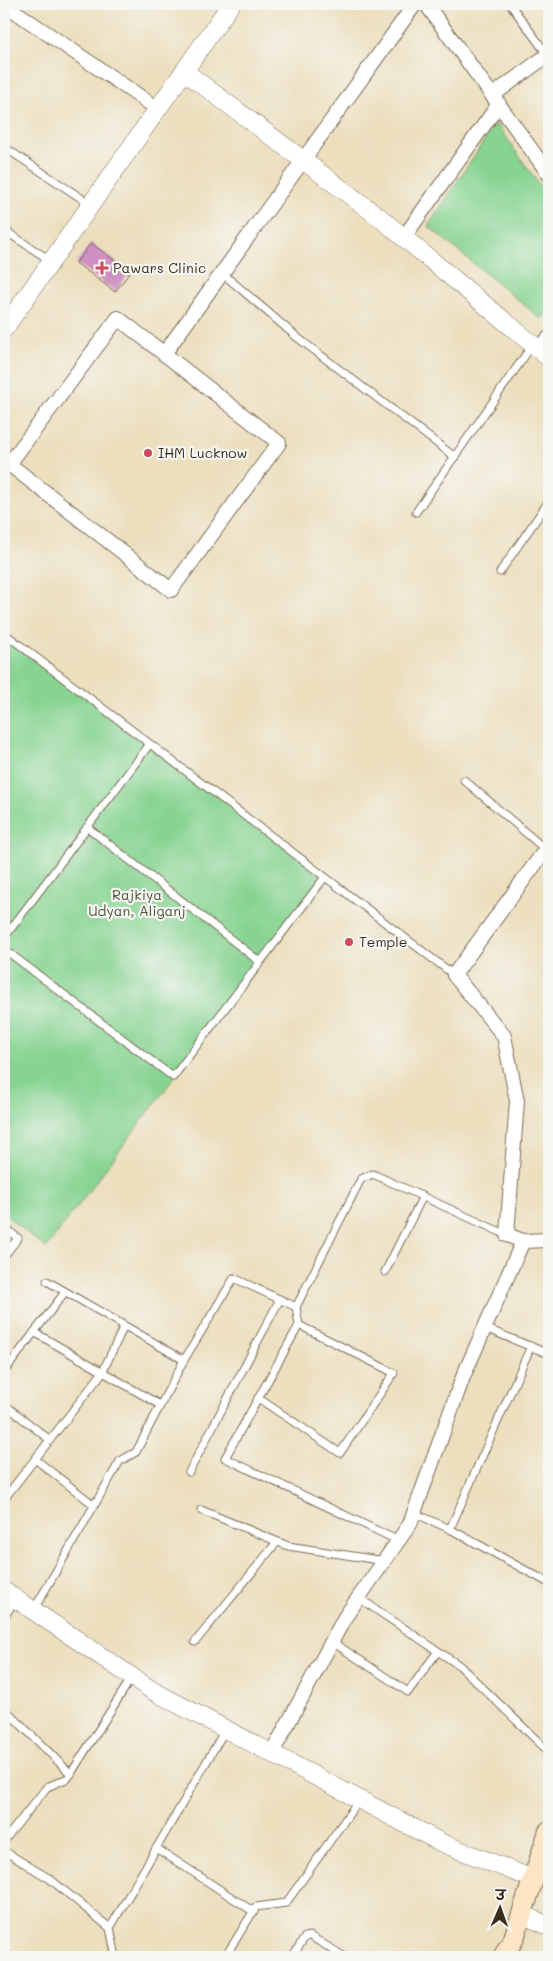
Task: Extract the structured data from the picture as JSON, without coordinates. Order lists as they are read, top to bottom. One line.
{"parks":["Rajkiya Udyan, Aliganj"],"places":{"health":["Pawars Clinic"],"other":["IHM Lucknow","Temple"]},"north":"top"}
